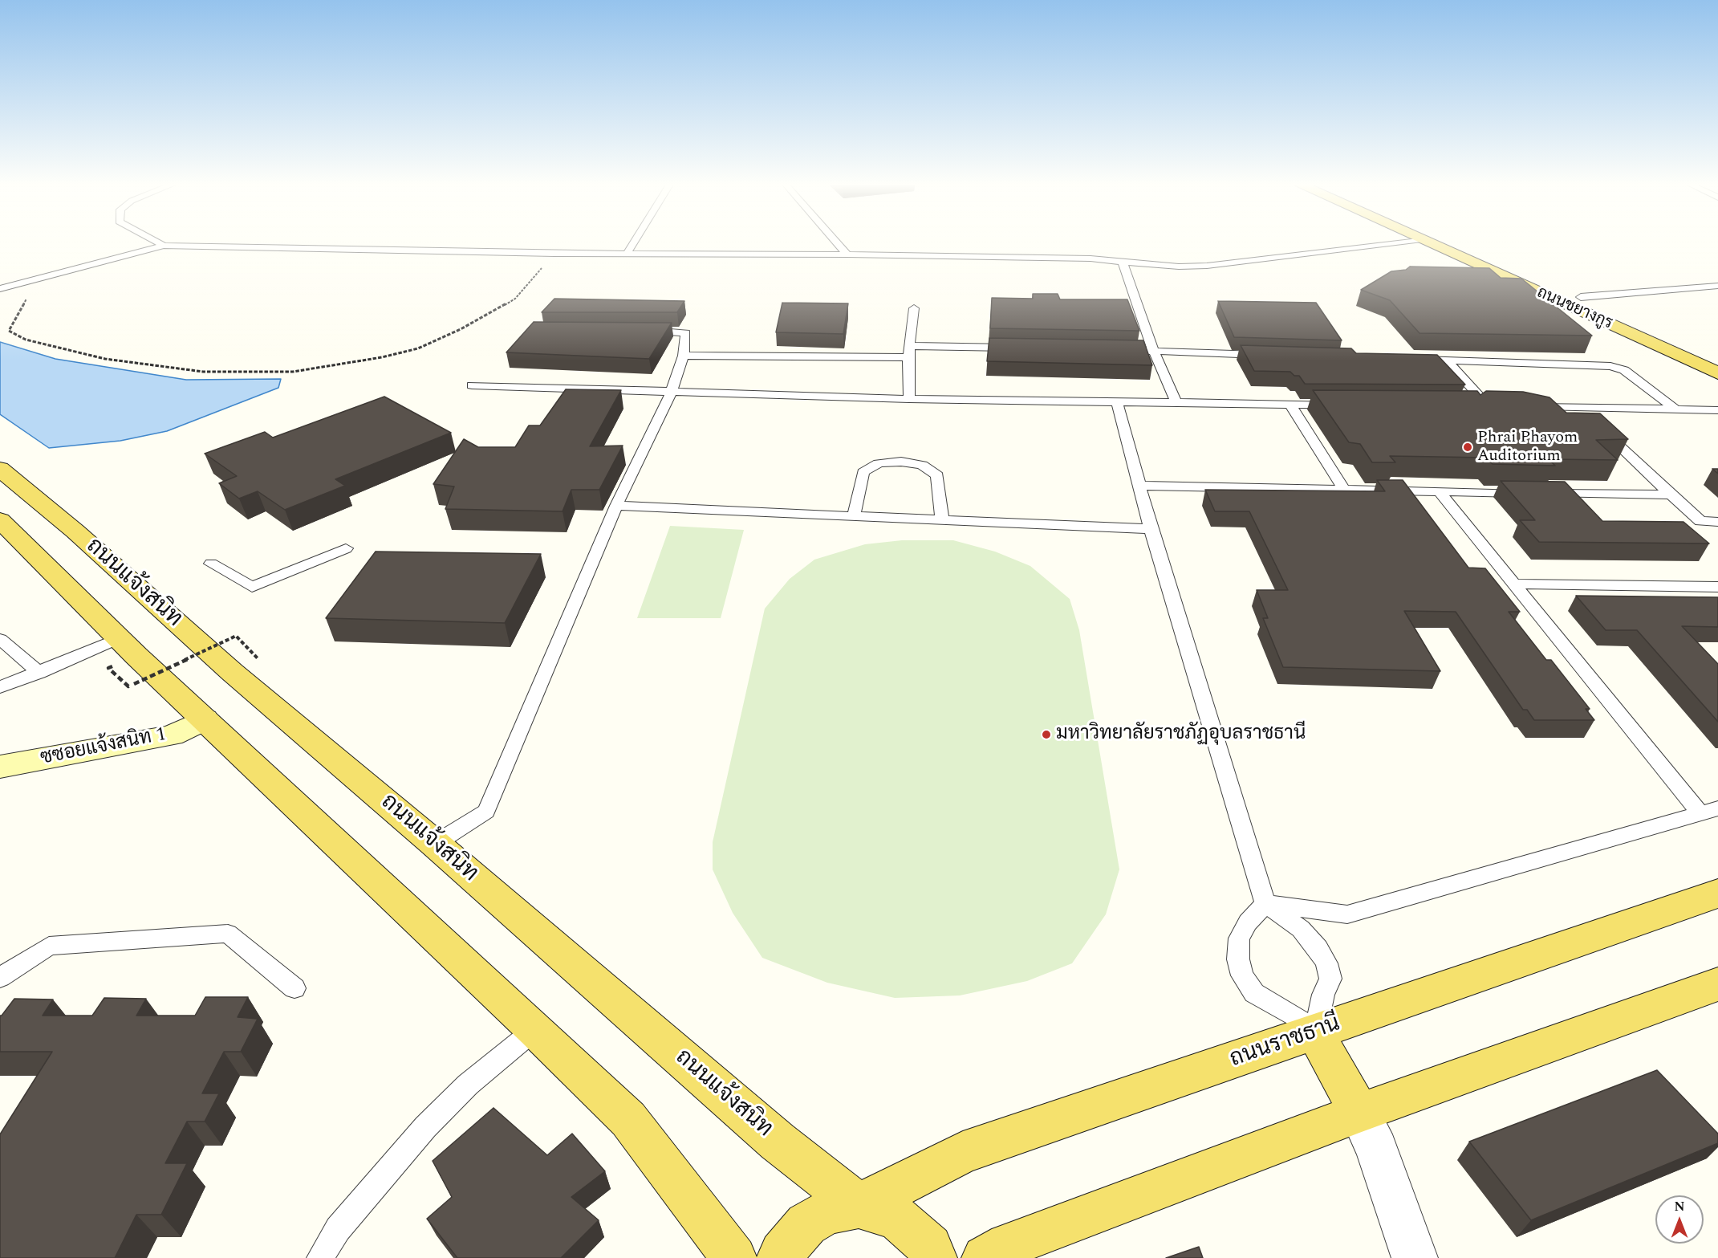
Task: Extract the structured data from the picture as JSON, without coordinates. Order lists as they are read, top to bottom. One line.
{"streets":{"main road":["ถนนชยางกูร","ถนนแจ้งสนิท","ถนนราชธานี"],"street":["ซซอยแจ้งสนิท 1"]},"crossings":[["ถนนแจ้งสนิท","ถนนราชธานี"]],"places":["Phrai Phayom Auditorium","มหาวิทยาลัยราชภัฏอุบลราชธานี"],"north":"top"}
